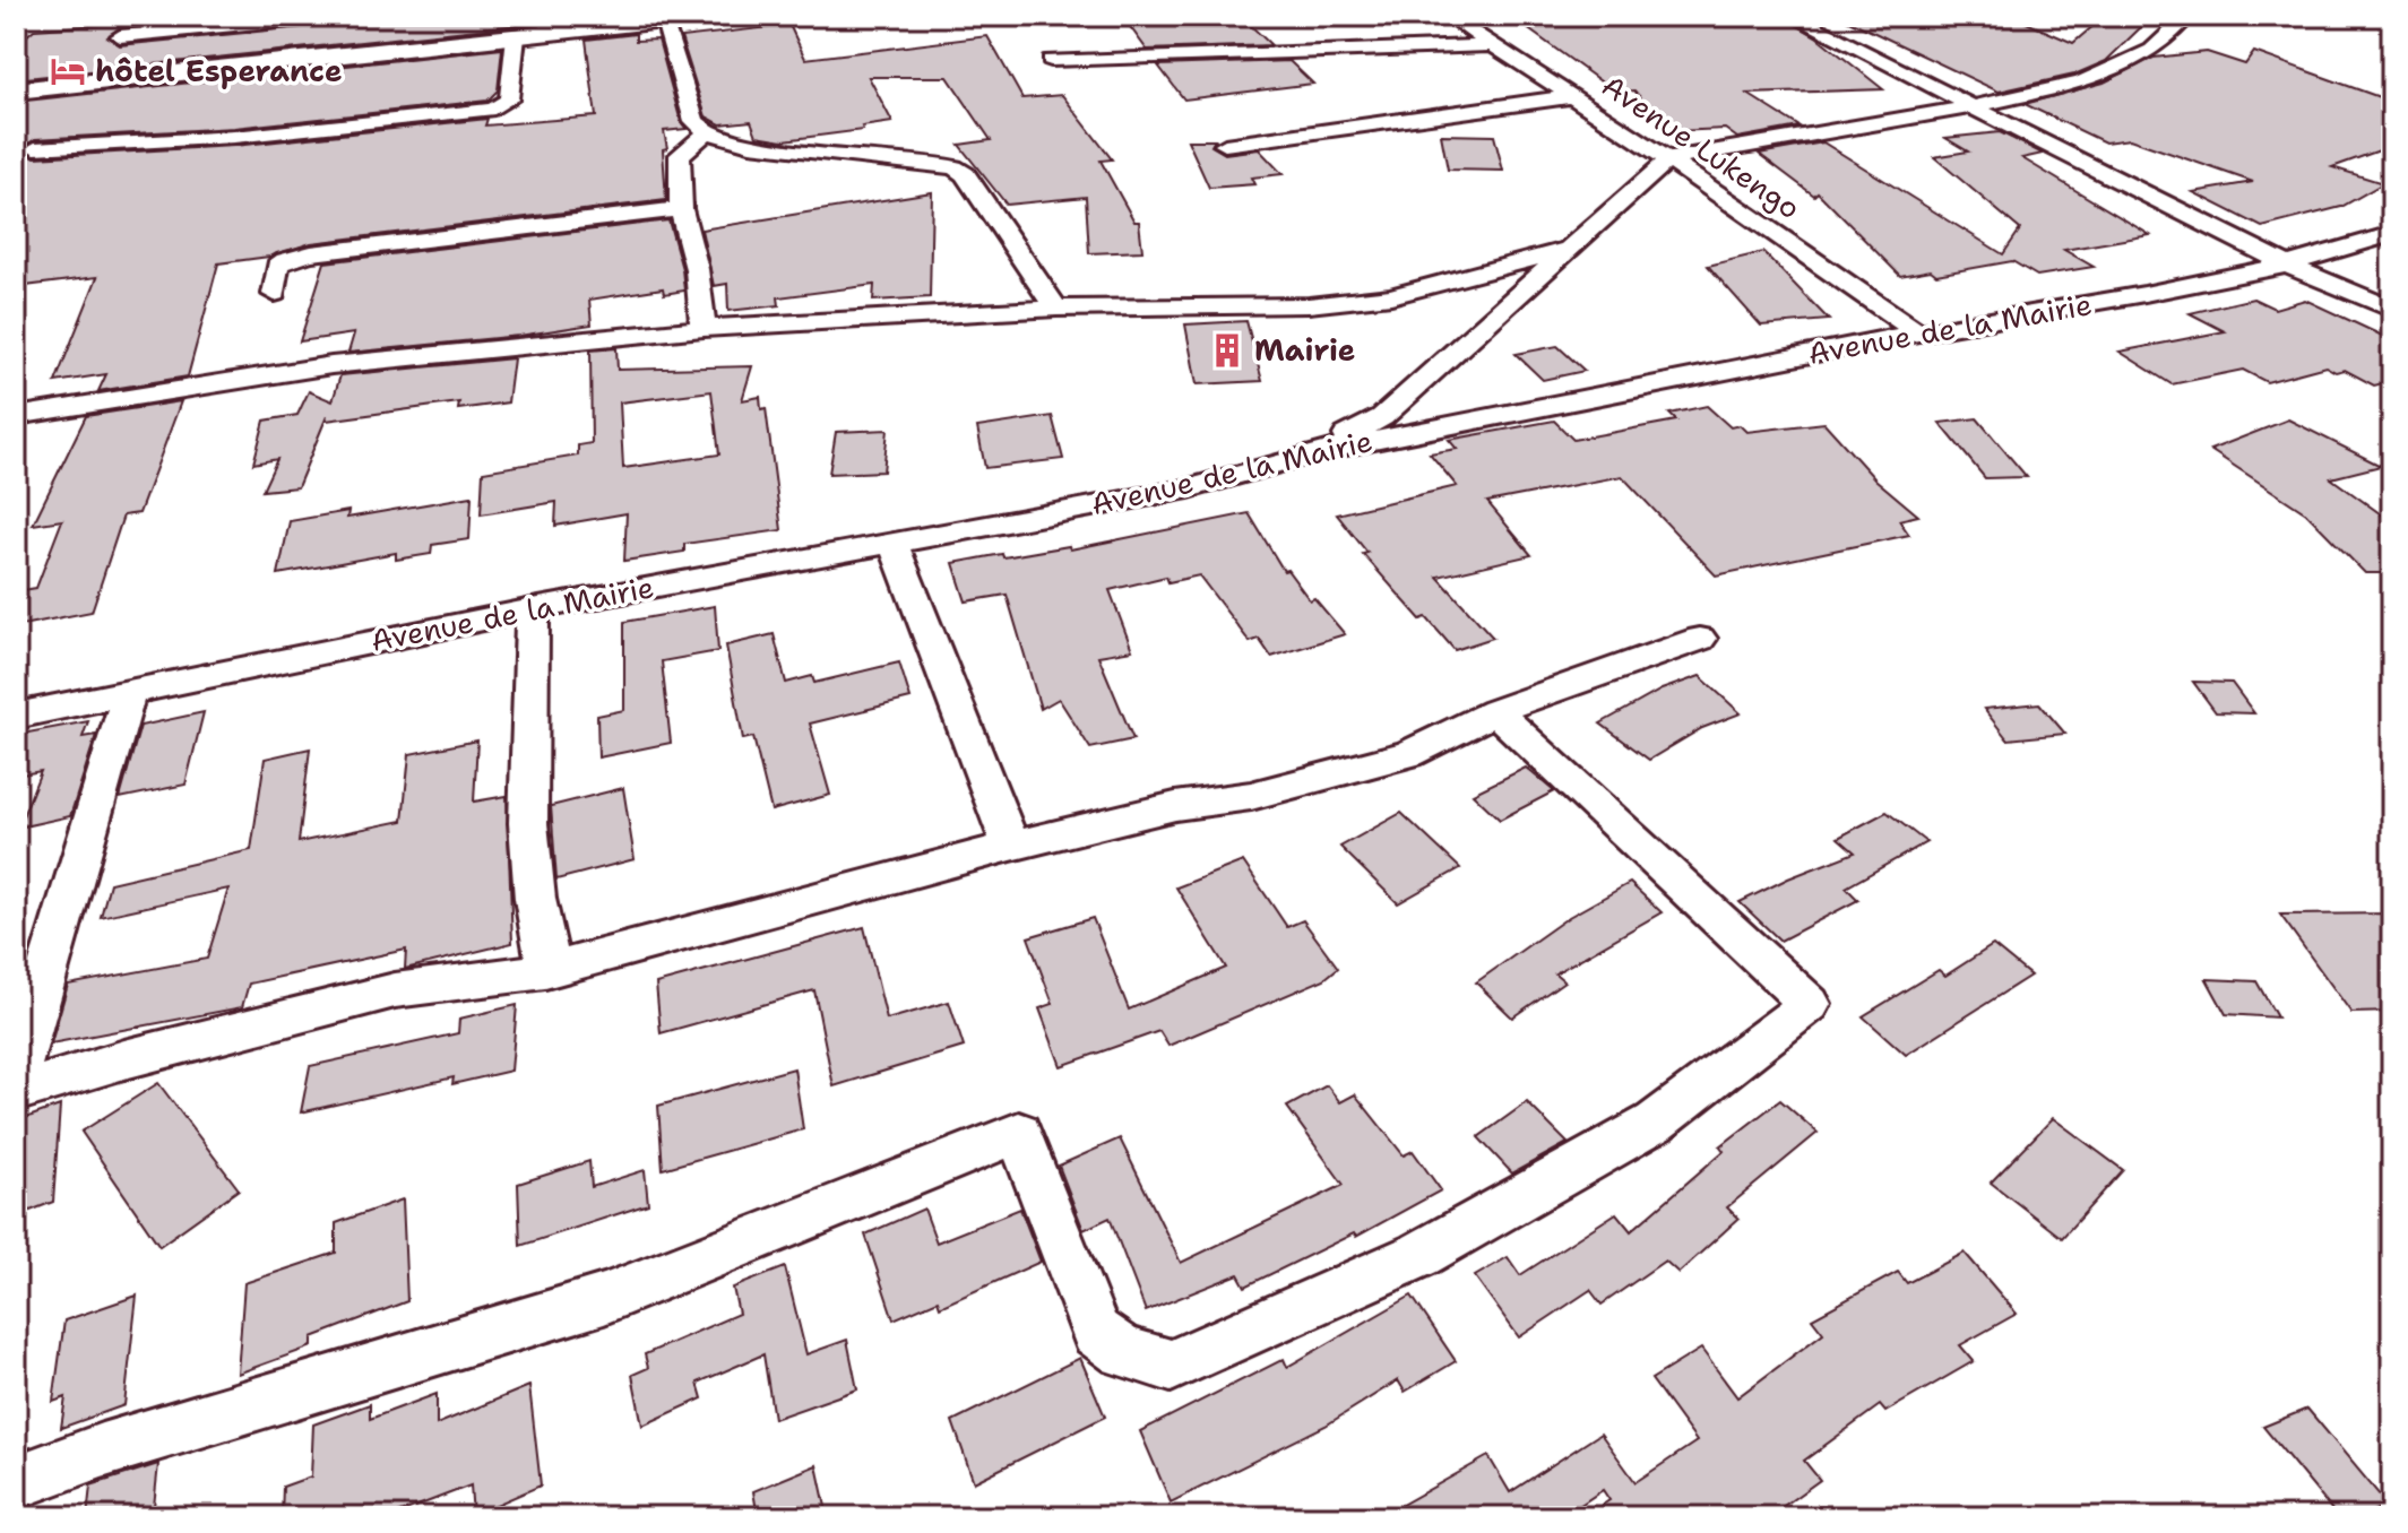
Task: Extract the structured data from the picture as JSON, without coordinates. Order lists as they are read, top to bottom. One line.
{"streets":{"street":["Avenue Lukengo","Avenue de la Mairie"]},"crossings":[["Avenue Lukengo","Avenue de la Mairie"]],"places":{"hotel":["hôtel Esperance"],"building":["Mairie"]}}
